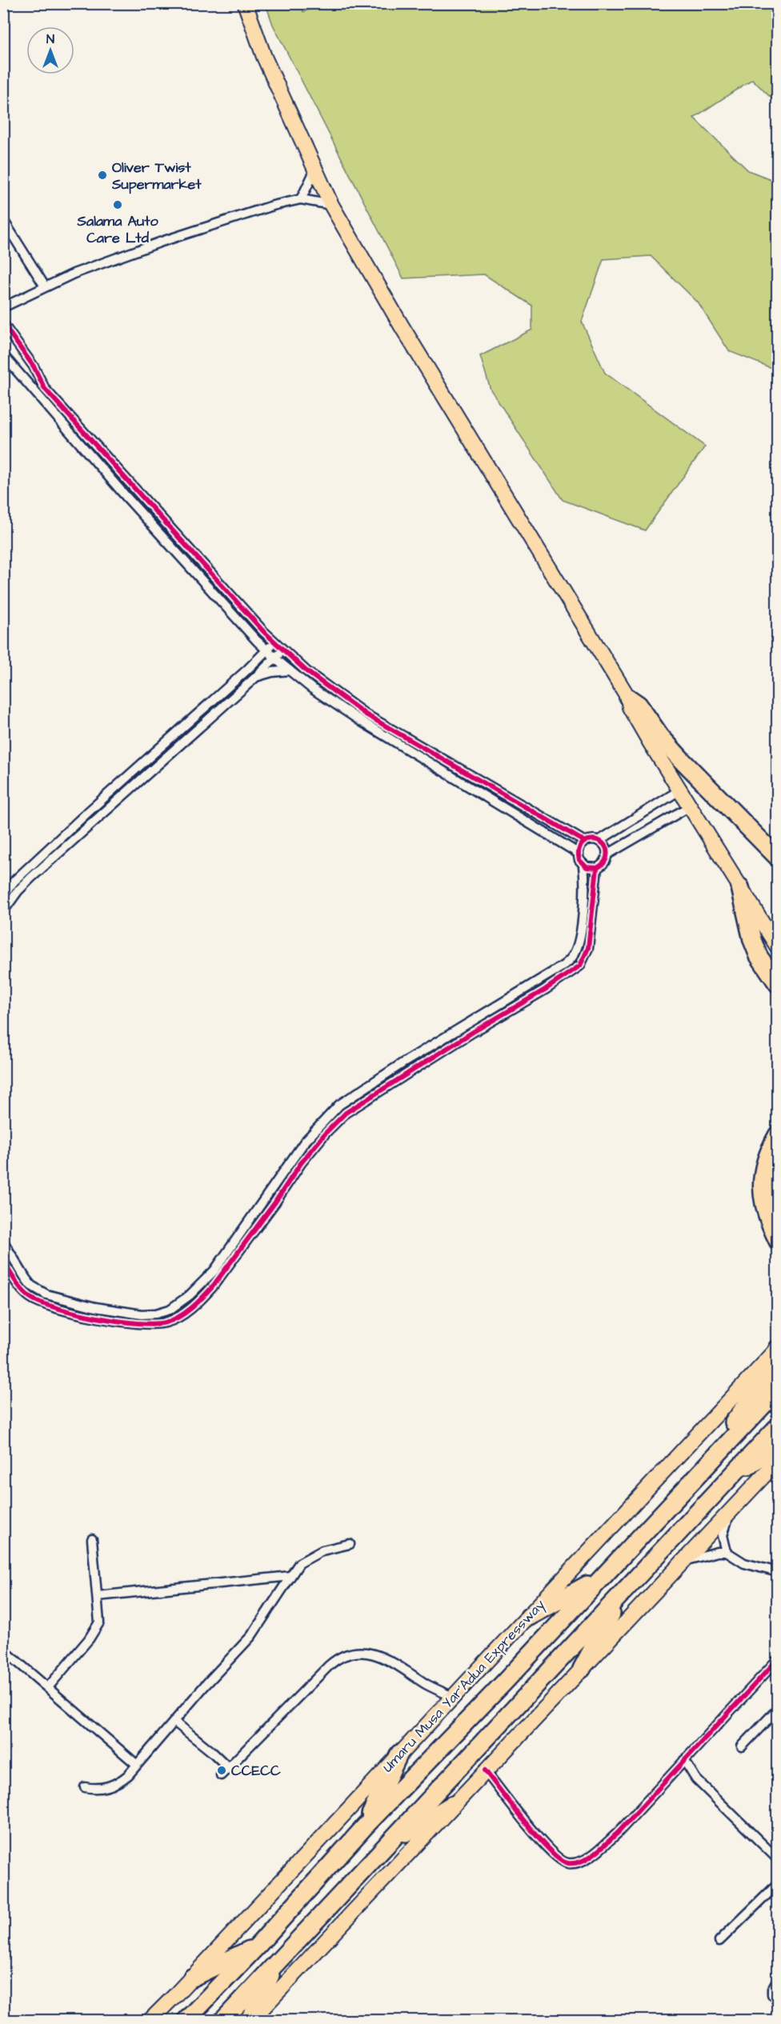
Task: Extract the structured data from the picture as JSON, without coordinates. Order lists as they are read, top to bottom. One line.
{"streets":{"highway":["Umaru Musa Yar'Adua Expressway"]},"places":["Oliver Twist Supermarket","Salama Auto Care Ltd","CCECC"],"north":"top"}
